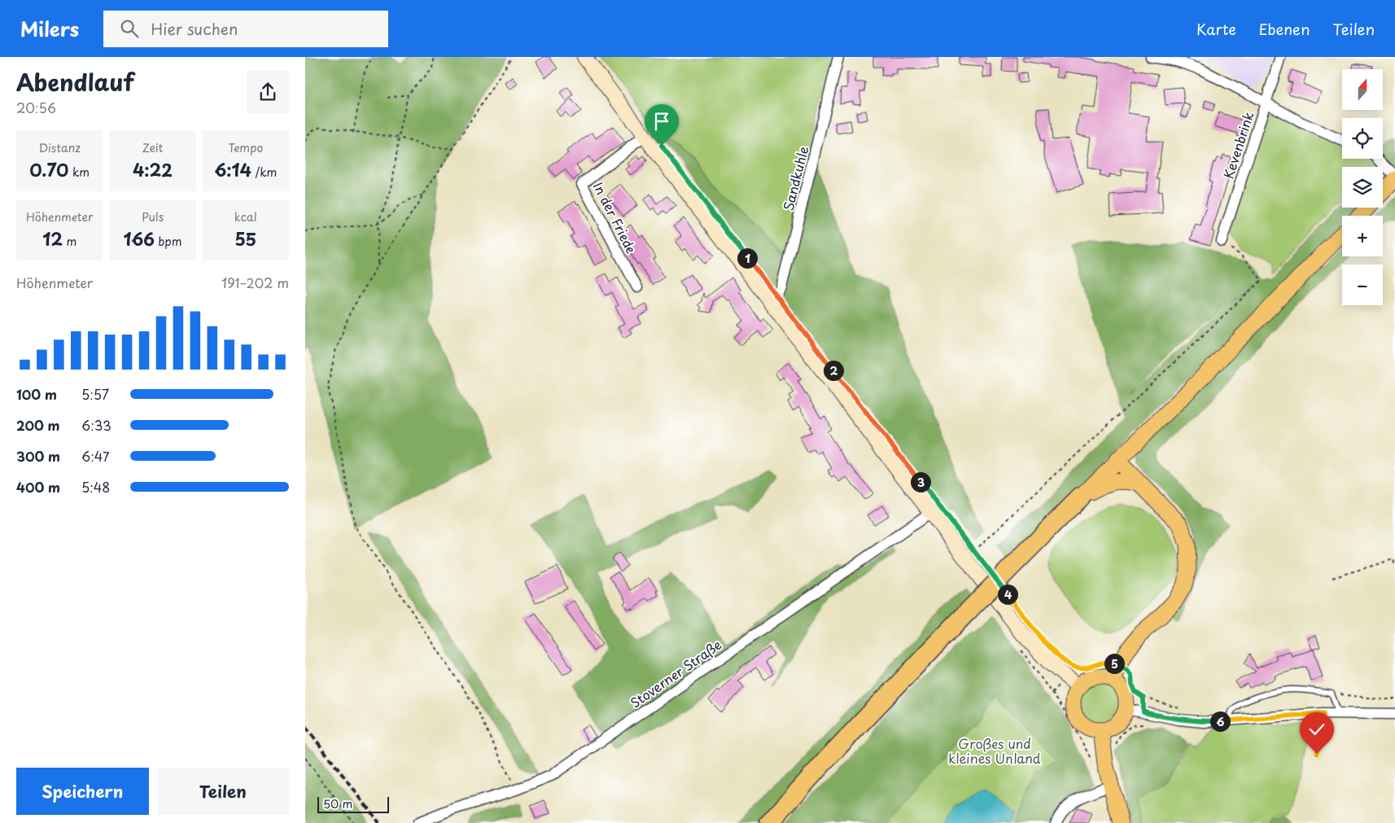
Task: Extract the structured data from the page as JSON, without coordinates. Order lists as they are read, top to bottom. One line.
{"streets":{"street":["Kevenbrink","Sandkuhle","In der Friede","Stoverner Straße"]},"parks":["Großes und kleines Unland"],"scale_bar":"50 m","north":"top","page":{"header":"Milers","search":"Hier suchen","nav":["Karte","Ebenen","Teilen"],"heading":["Abendlauf","20:56"],"map_buttons":["+","−"],"stats":[["Distanz","0.70 km"],["Zeit","4:22"],["Tempo","6:14 /km"],["Höhenmeter","12 m"],["Puls","166 bpm"],["kcal","55"]],"pins":["1","2","3","4","5","6"],"chart":["Höhenmeter","191–202 m"],"list":[{"name":"100 m","note":"5:57"},{"name":"200 m","note":"6:33"},{"name":"300 m","note":"6:47"},{"name":"400 m","note":"5:48"}],"buttons":["Speichern","Teilen"],"scale":"50 m"}}
